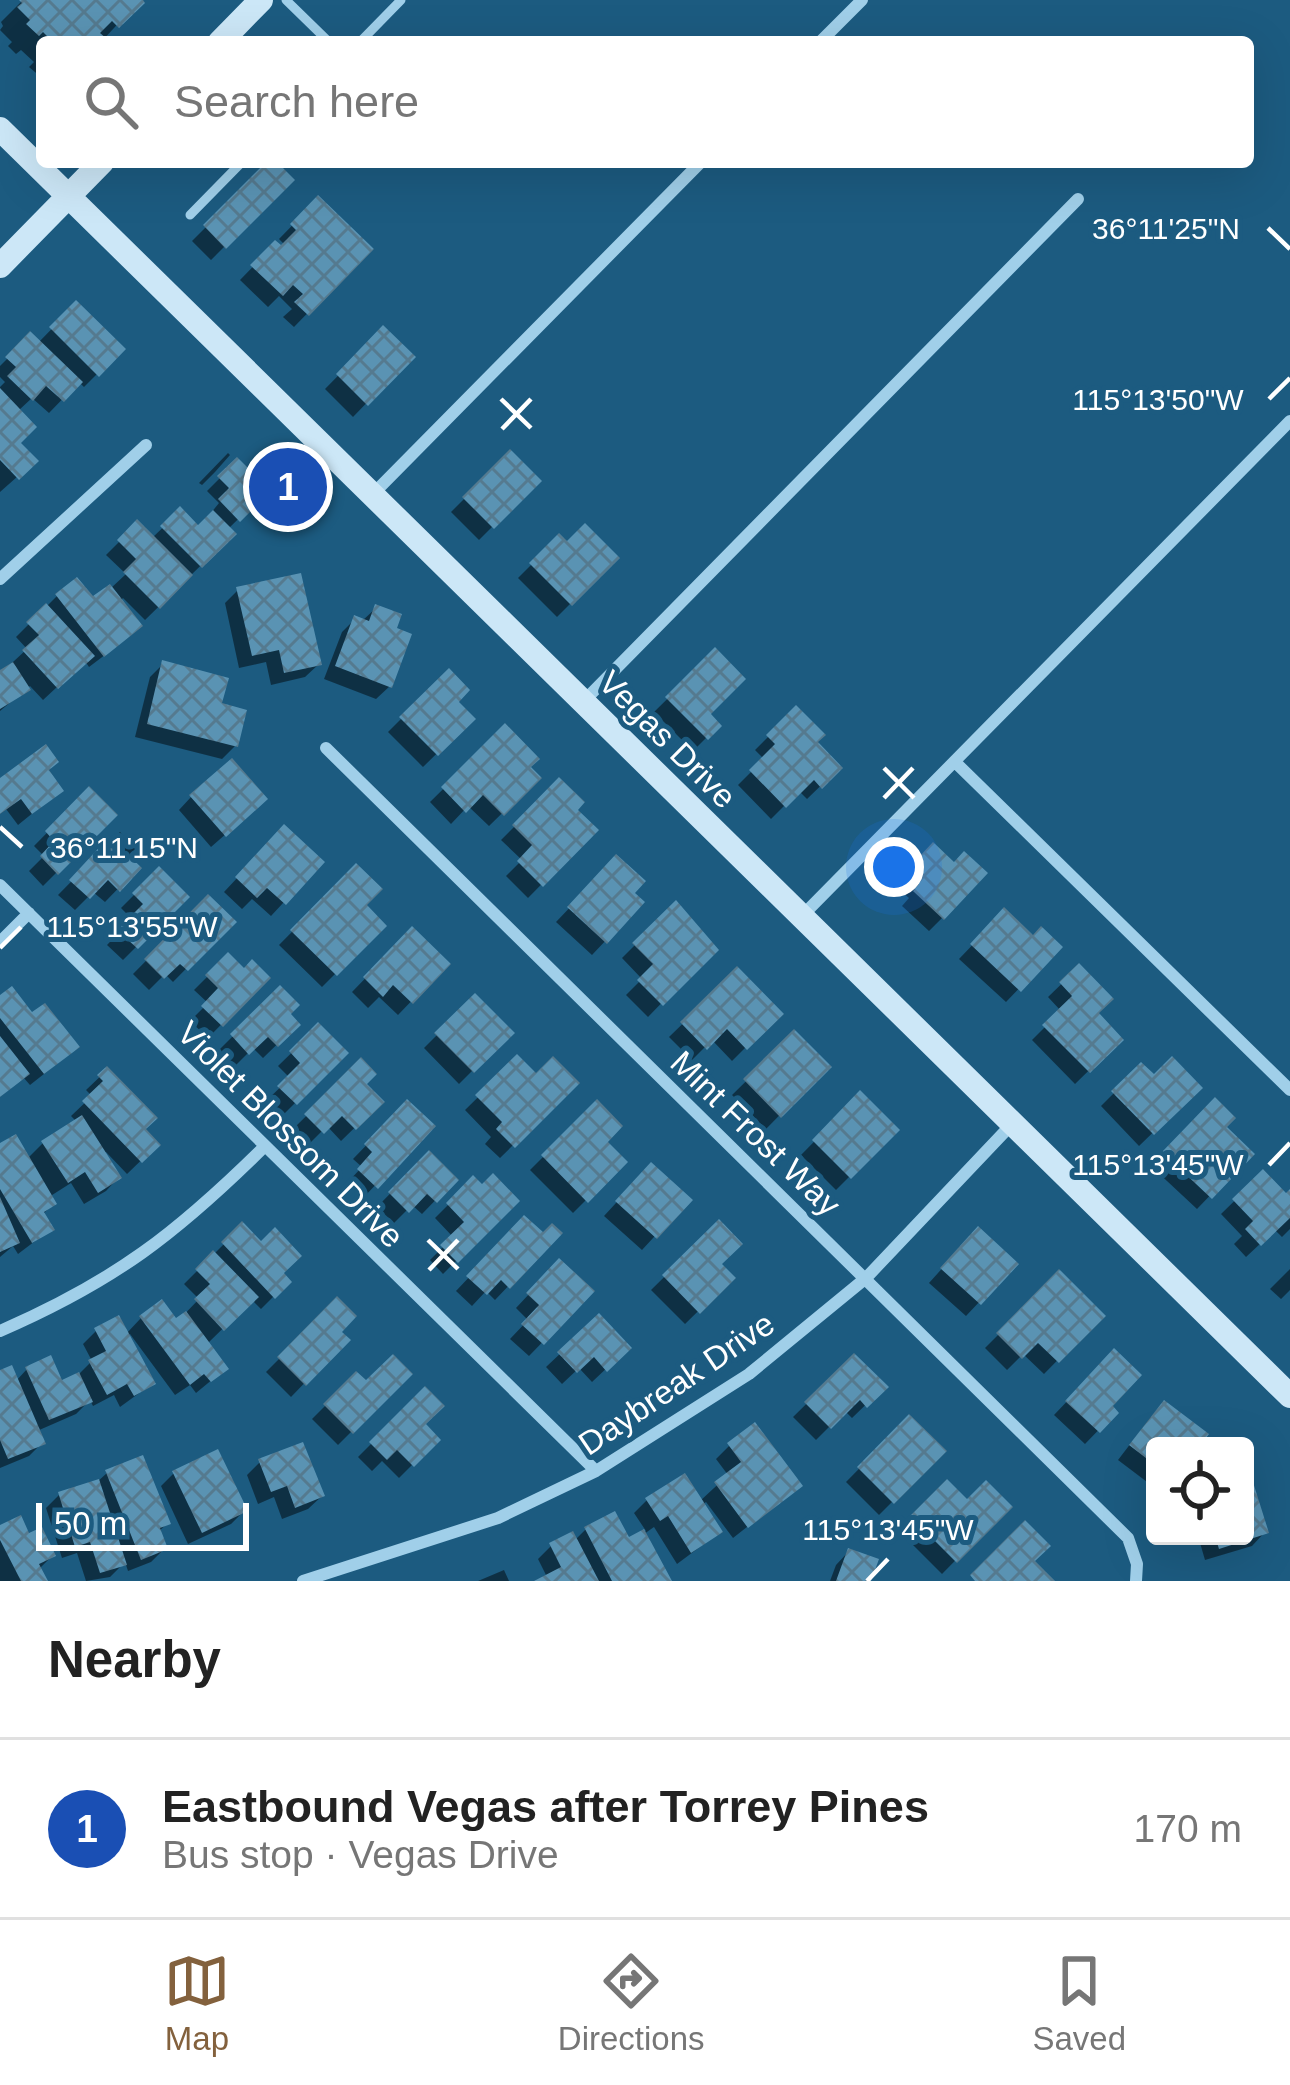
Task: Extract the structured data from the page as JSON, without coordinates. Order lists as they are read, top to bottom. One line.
{"streets":{"main road":["Vegas Drive"],"street":["Mint Frost Way","Violet Blossom Drive","Daybreak Drive"]},"crossings":[["Vegas Drive","Daybreak Drive"],["Mint Frost Way","Daybreak Drive"],["Violet Blossom Drive","Daybreak Drive"]],"scale_bar":"50 m","page":{"search":"Search here","pins":"1","scale":"50 m","heading":"Nearby","list":[{"mark":"1","name":"Eastbound Vegas after Torrey Pines","note":"Bus stop · Vegas Drive","value":"170 m"}],"nav":["Map","Directions","Saved"]},"coordinates":["36°11'25\"N","115°13'50\"W","36°11'15\"N","115°13'55\"W","115°13'45\"W"]}
